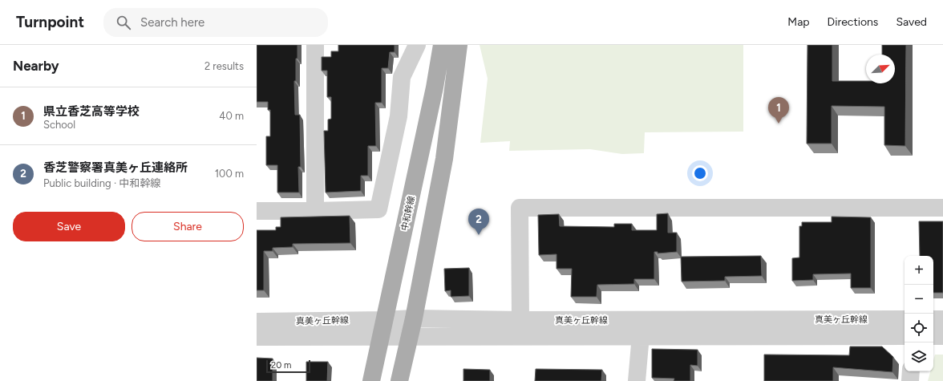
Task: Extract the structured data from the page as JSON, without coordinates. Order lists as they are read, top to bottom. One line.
{"streets":{"main road":["中和幹線"],"street":["真美ヶ丘幹線"]},"crossings":[["中和幹線","真美ヶ丘幹線"]],"scale_bar":"20 m","north":"top right","page":{"header":"Turnpoint","search":"Search here","nav":["Map","Directions","Saved"],"heading":["Nearby","2 results"],"list":[{"mark":"1","name":"県立香芝高等学校","note":"School","value":"40 m"},{"mark":"2","name":"香芝警察署真美ヶ丘連絡所","note":"Public building · 中和幹線","value":"100 m"}],"pins":["1","2"],"buttons":["Save","Share"],"map_buttons":["+","−"],"scale":"20 m"}}
